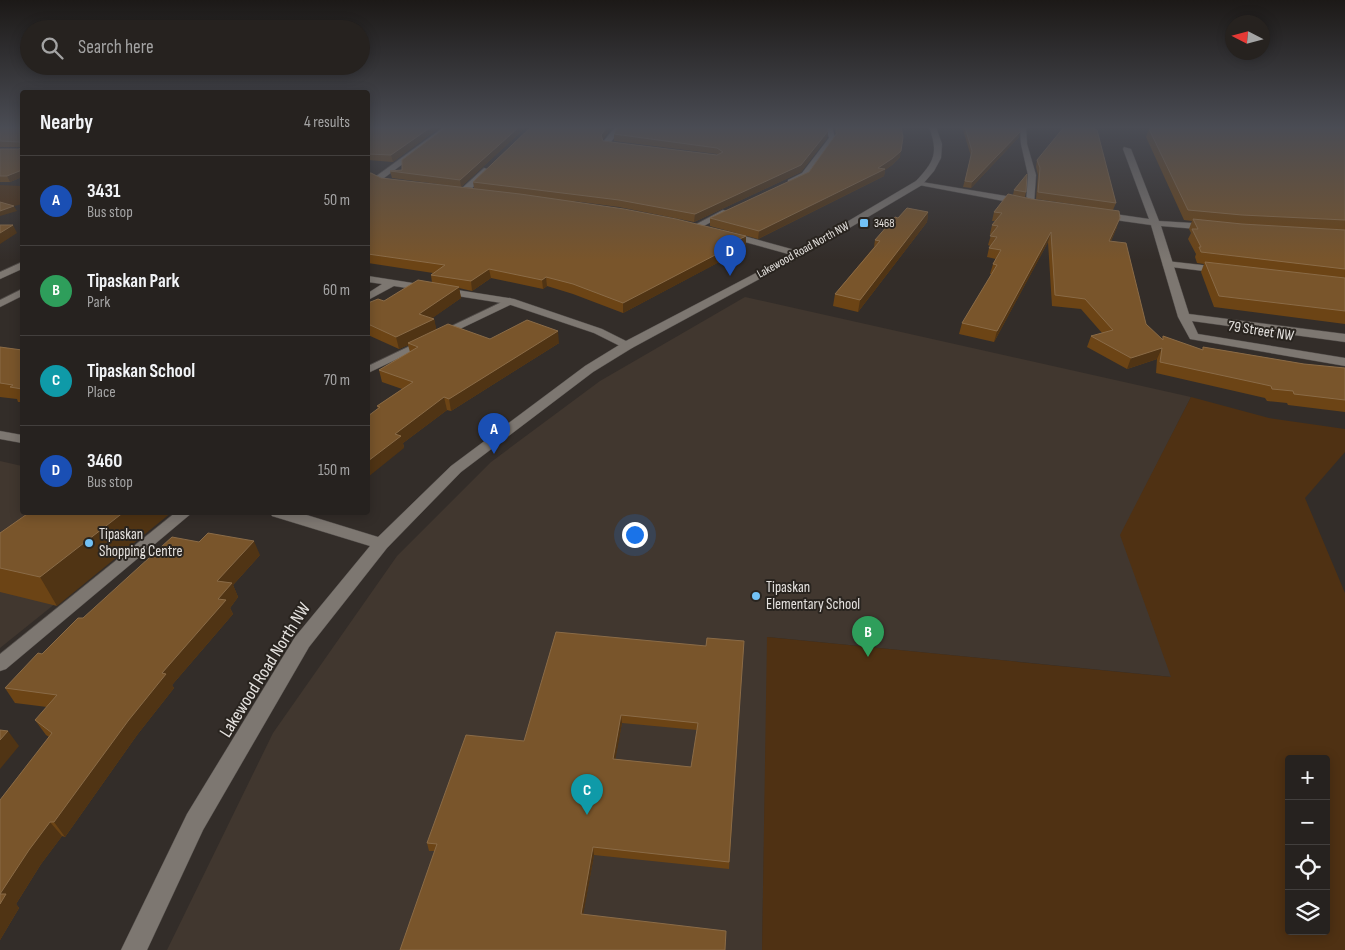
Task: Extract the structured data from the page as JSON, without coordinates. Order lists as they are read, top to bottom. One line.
{"streets":{"street":["Lakewood Road North NW","79 Street NW"]},"places":{"transit":["3468"],"other":["Tipaskan Shopping Centre","Tipaskan Elementary School"]},"north":"left","page":{"search":"Search here","heading":["Nearby","4 results"],"list":[{"mark":"A","name":"3431","note":"Bus stop","value":"50 m"},{"mark":"B","name":"Tipaskan Park","note":"Park","value":"60 m"},{"mark":"C","name":"Tipaskan School","note":"Place","value":"70 m"},{"mark":"D","name":"3460","note":"Bus stop","value":"150 m"}],"pins":["D","A","B","C"],"map_buttons":["+","−"]}}
